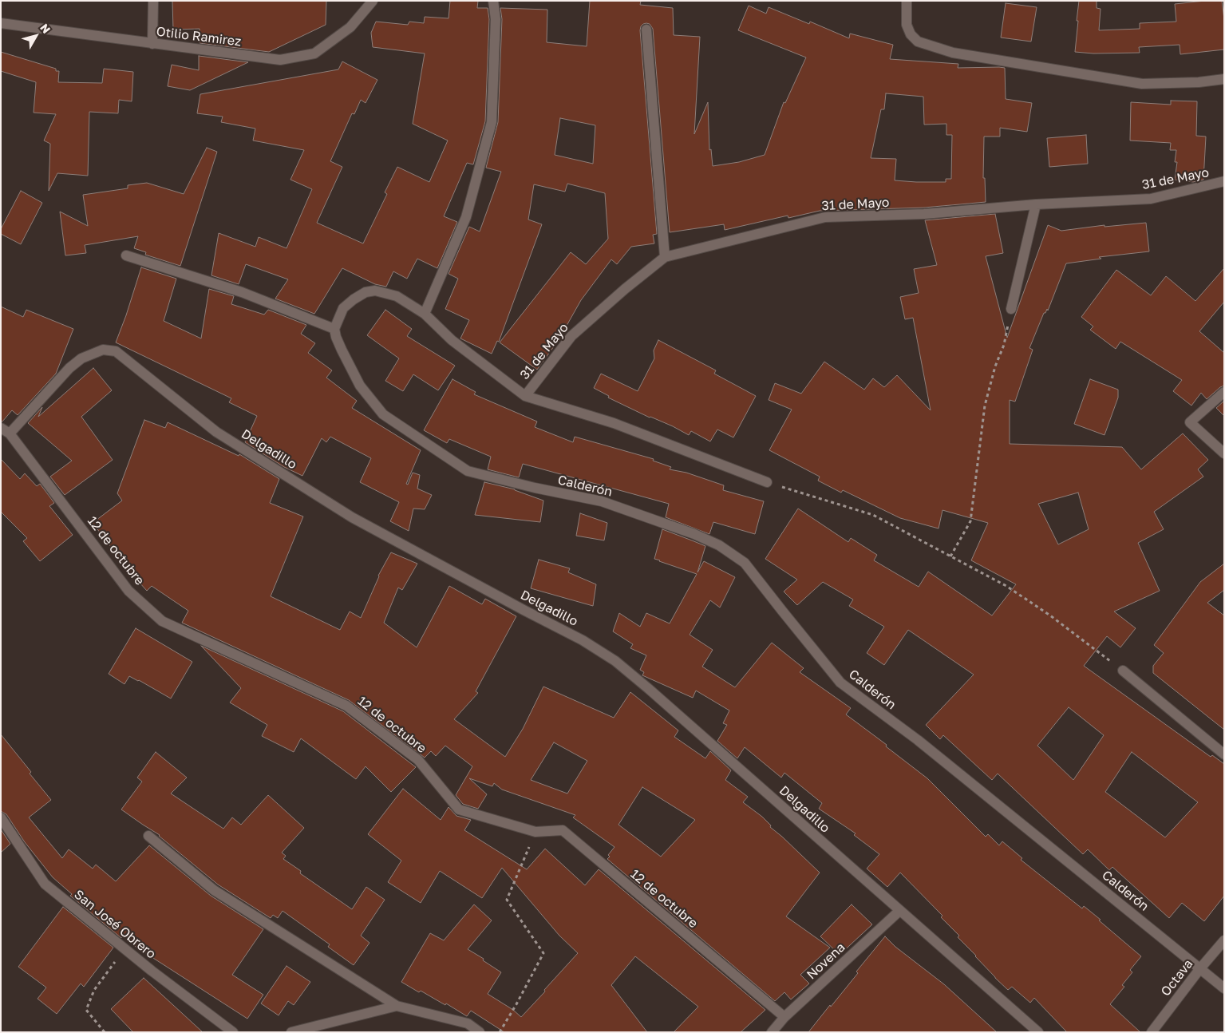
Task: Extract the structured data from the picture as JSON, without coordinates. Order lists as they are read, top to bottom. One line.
{"streets":{"street":["Otilio Ramirez","31 de Mayo","Delgadillo","Calderón","12 de octubre","San José Obrero","Novena","Octava"]},"crossings":[["Delgadillo","12 de octubre"],["Delgadillo","Novena"],["Calderón","Octava"],["12 de octubre","Novena"]],"north":"top right"}
